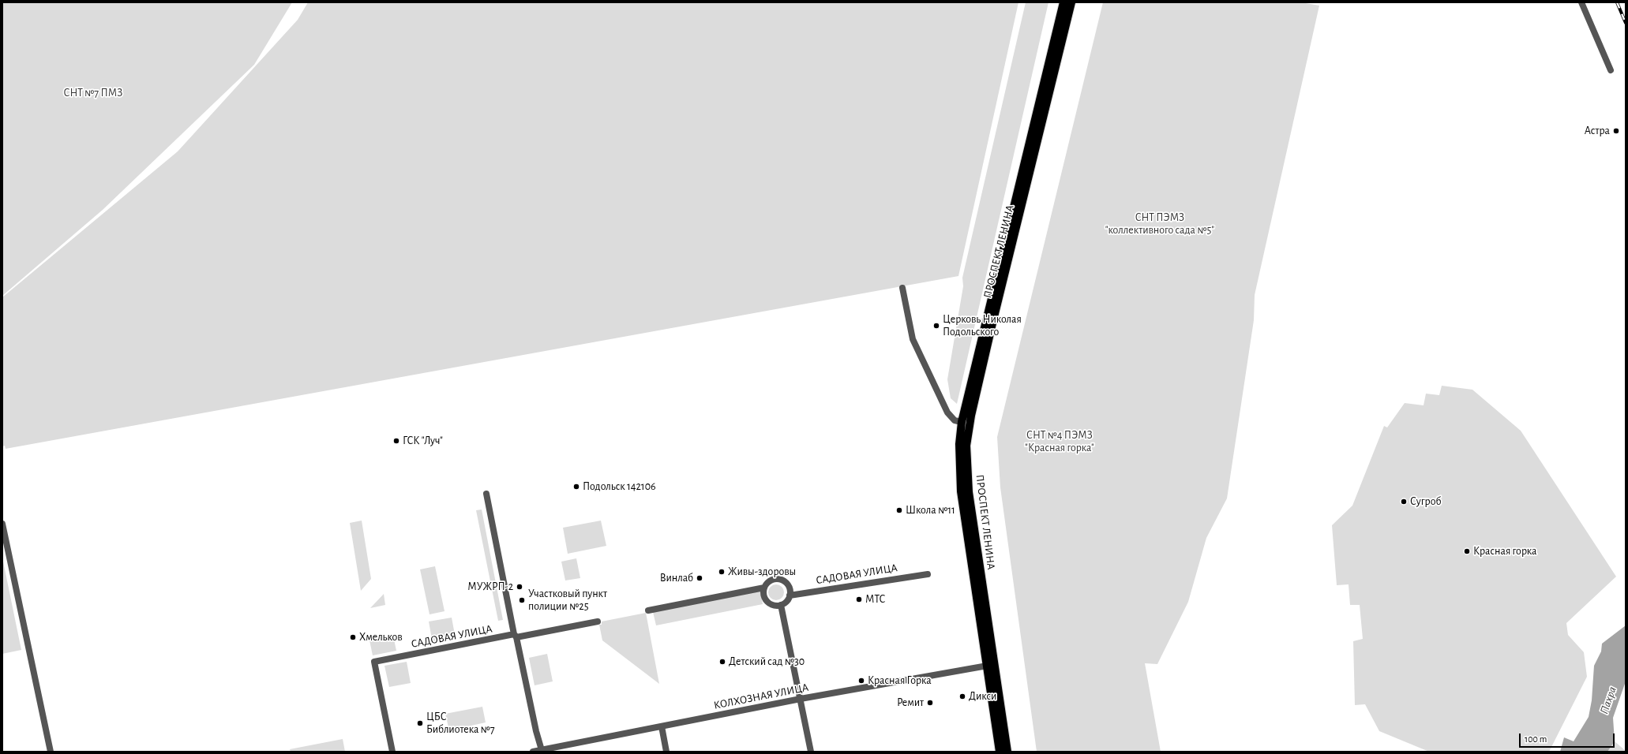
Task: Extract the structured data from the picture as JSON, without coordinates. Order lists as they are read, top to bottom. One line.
{"streets":{"main road":["ПРОСПЕКТ ЛЕНИНА"],"street":["САДОВАЯ УЛИЦА","КОЛХОЗНАЯ УЛИЦА"]},"crossings":[["ПРОСПЕКТ ЛЕНИНА","КОЛХОЗНАЯ УЛИЦА"]],"water":["Пахра"],"parks":["СНТ №7 ПМЗ","СНТ ПЭМЗ \"коллективного сада №5\"","СНТ №4 ПЭМЗ \"Красная горка\""],"places":["Астра","Церковь Николая Подольского","ГСК \"Луч\"","Подольск 142106","Сугроб","Школа №11","Красная горка","Живы-здоровы","Винлаб","МУЖРП-2","МТС","Участковый пункт полиции №25","Хмельков","Детский сад №30","Красная Горка","Дикси","Ремит","ЦБС Библиотека №7"],"scale_bar":"100 m"}
